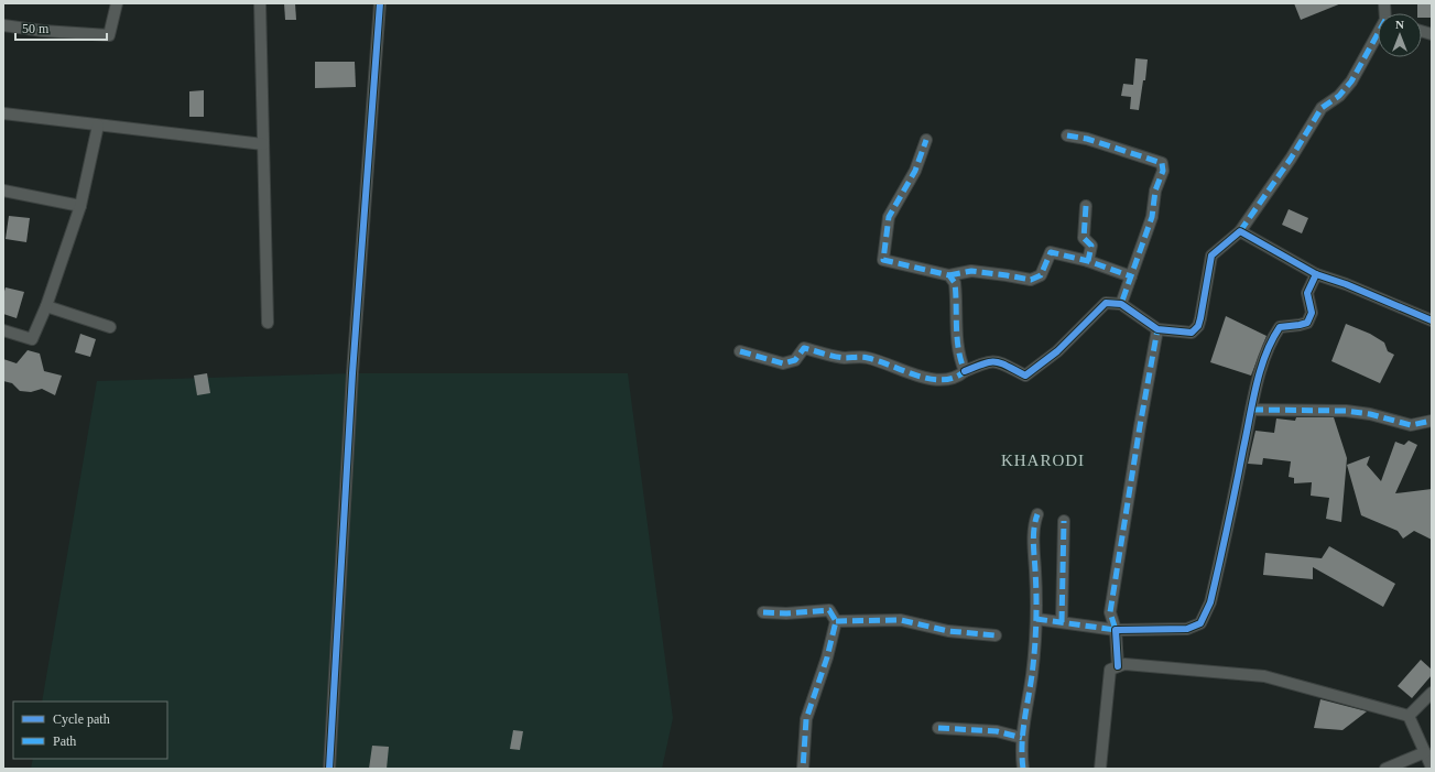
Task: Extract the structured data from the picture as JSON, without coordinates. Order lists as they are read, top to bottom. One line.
{"districts":["KHARODI"],"legend":["Cycle path","Path"],"scale_bar":"50 m","north":"top"}
